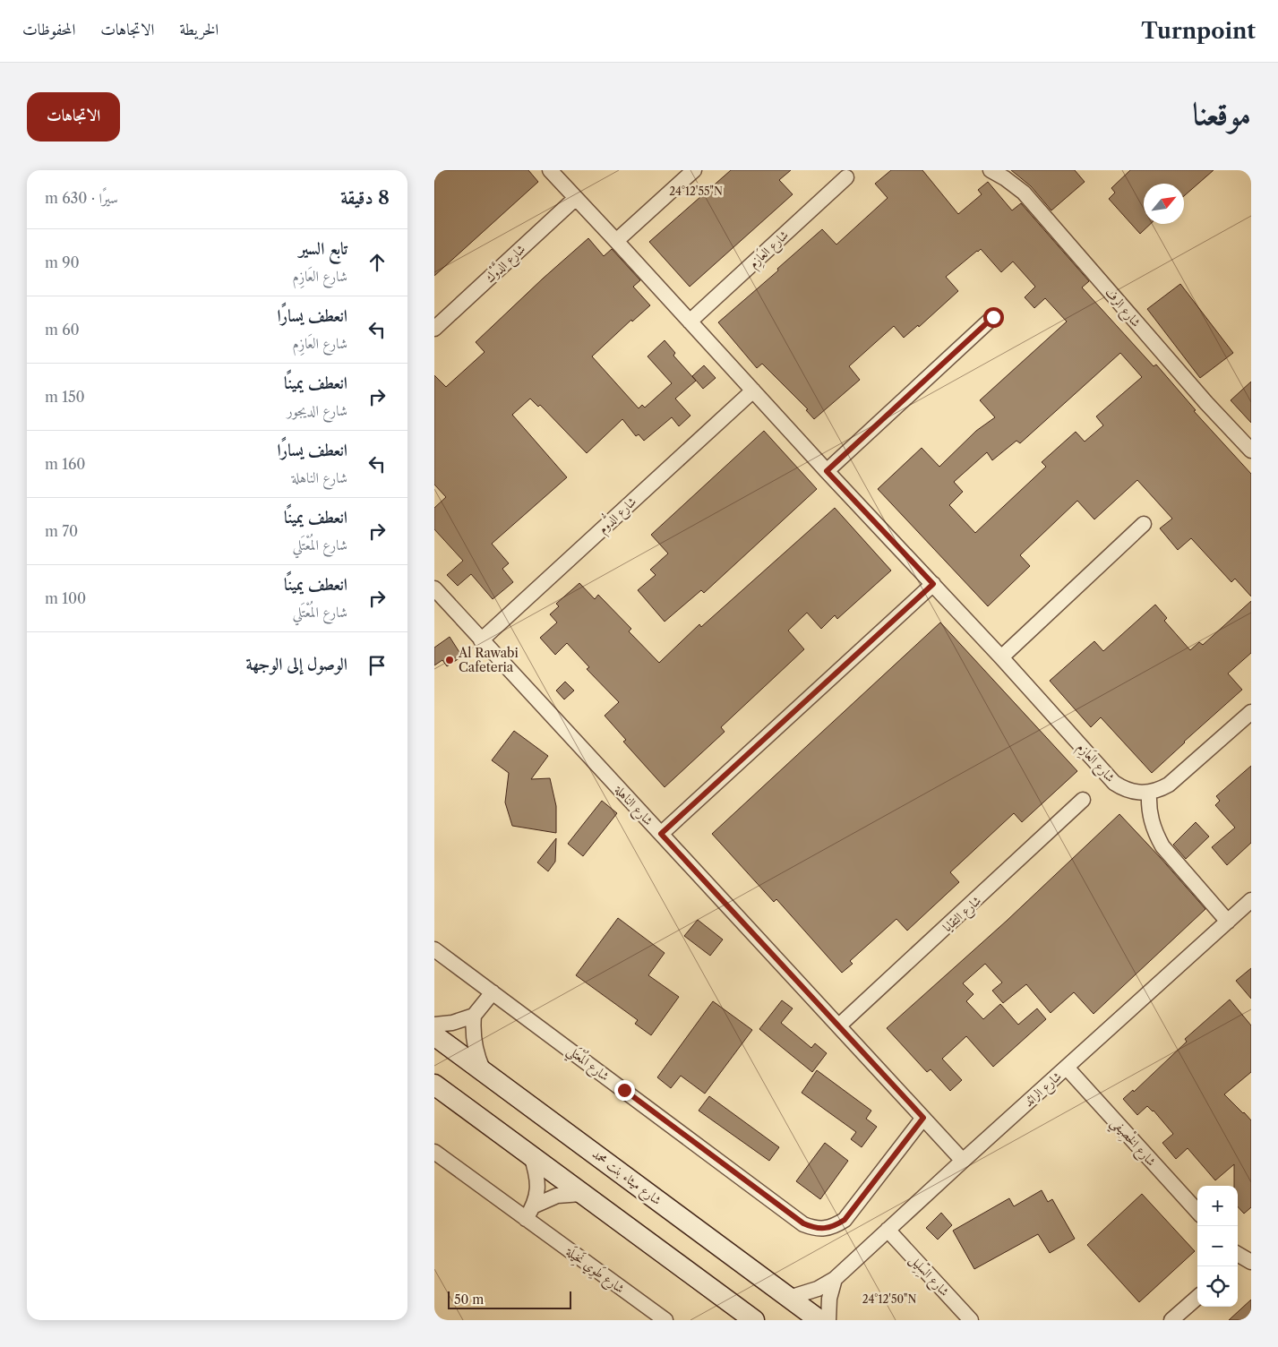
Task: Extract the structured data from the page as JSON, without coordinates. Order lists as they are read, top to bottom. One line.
{"streets":{"main road":["شارع ميثاء بنت محمد"],"street":["شارع العَازِم","شارع الدَّوْك","شارع الرف","شارع الدُّوم","شارع الناهلة","شارع التقايا","شارع المُعْتَلي","شارع الرائد","شارع الخْصِيفي","شارع طَوِي نَخِيلَة","شارع السِّلِيل"]},"crossings":[["شارع العَازِم","شارع الدَّوْك"],["شارع العَازِم","شارع الدُّوم"],["شارع الدُّوم","شارع الناهلة"],["شارع الناهلة","شارع التقايا"],["شارع الناهلة","شارع المُعْتَلي"],["شارع الناهلة","شارع الرائد"],["شارع الرائد","شارع الخْصِيفي"],["شارع الرائد","شارع ميثاء بنت محمد"],["شارع الرائد","شارع السِّلِيل"]],"places":["Al Rawabi Cafeteria"],"scale_bar":"50 m","north":"top right","page":{"header":"Turnpoint","nav":["الخريطة","الاتجاهات","المحفوظات"],"title":"موقعنا","buttons":"الاتجاهات","heading":["8 دقيقة","سيرًا · 630 m"],"list":[["تابع السير","شارع العَازِم","90 m"],["انعطف يسارًا","شارع العَازِم","60 m"],["انعطف يمينًا","شارع الديجور","150 m"],["انعطف يسارًا","شارع الناهلة","160 m"],["انعطف يمينًا","شارع المُعْتَلي","70 m"],["انعطف يمينًا","شارع المُعْتَلي","100 m"],"الوصول إلى الوجهة"],"map_buttons":["+","−"],"scale":"50 m"},"coordinates":["24°12'55\"N","24°12'50\"N"]}
